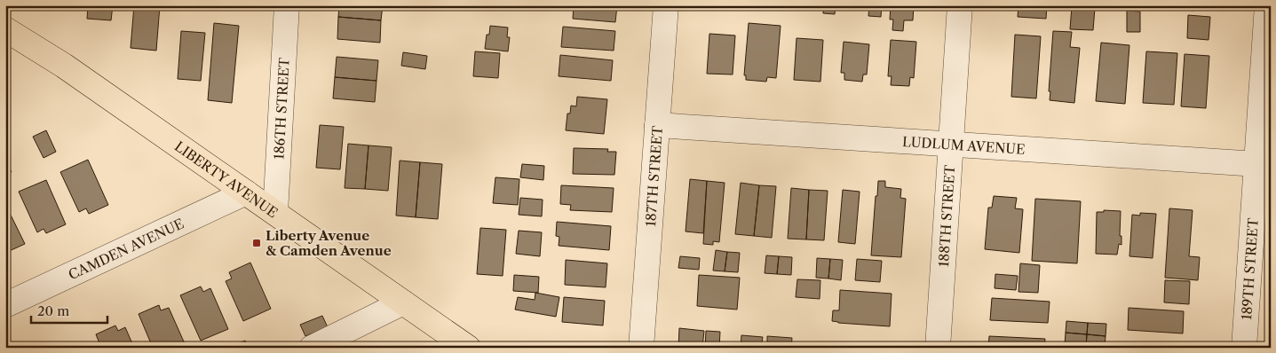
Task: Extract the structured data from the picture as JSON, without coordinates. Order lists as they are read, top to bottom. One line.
{"streets":{"main road":["LIBERTY AVENUE"],"street":["186TH STREET","LUDLUM AVENUE","187TH STREET","188TH STREET","CAMDEN AVENUE","189TH STREET"]},"crossings":[["186TH STREET","LIBERTY AVENUE"],["LUDLUM AVENUE","187TH STREET"],["LUDLUM AVENUE","188TH STREET"],["LUDLUM AVENUE","189TH STREET"],["LIBERTY AVENUE","CAMDEN AVENUE"]],"places":{"transit":["Liberty Avenue & Camden Avenue"]},"scale_bar":"20 m"}
